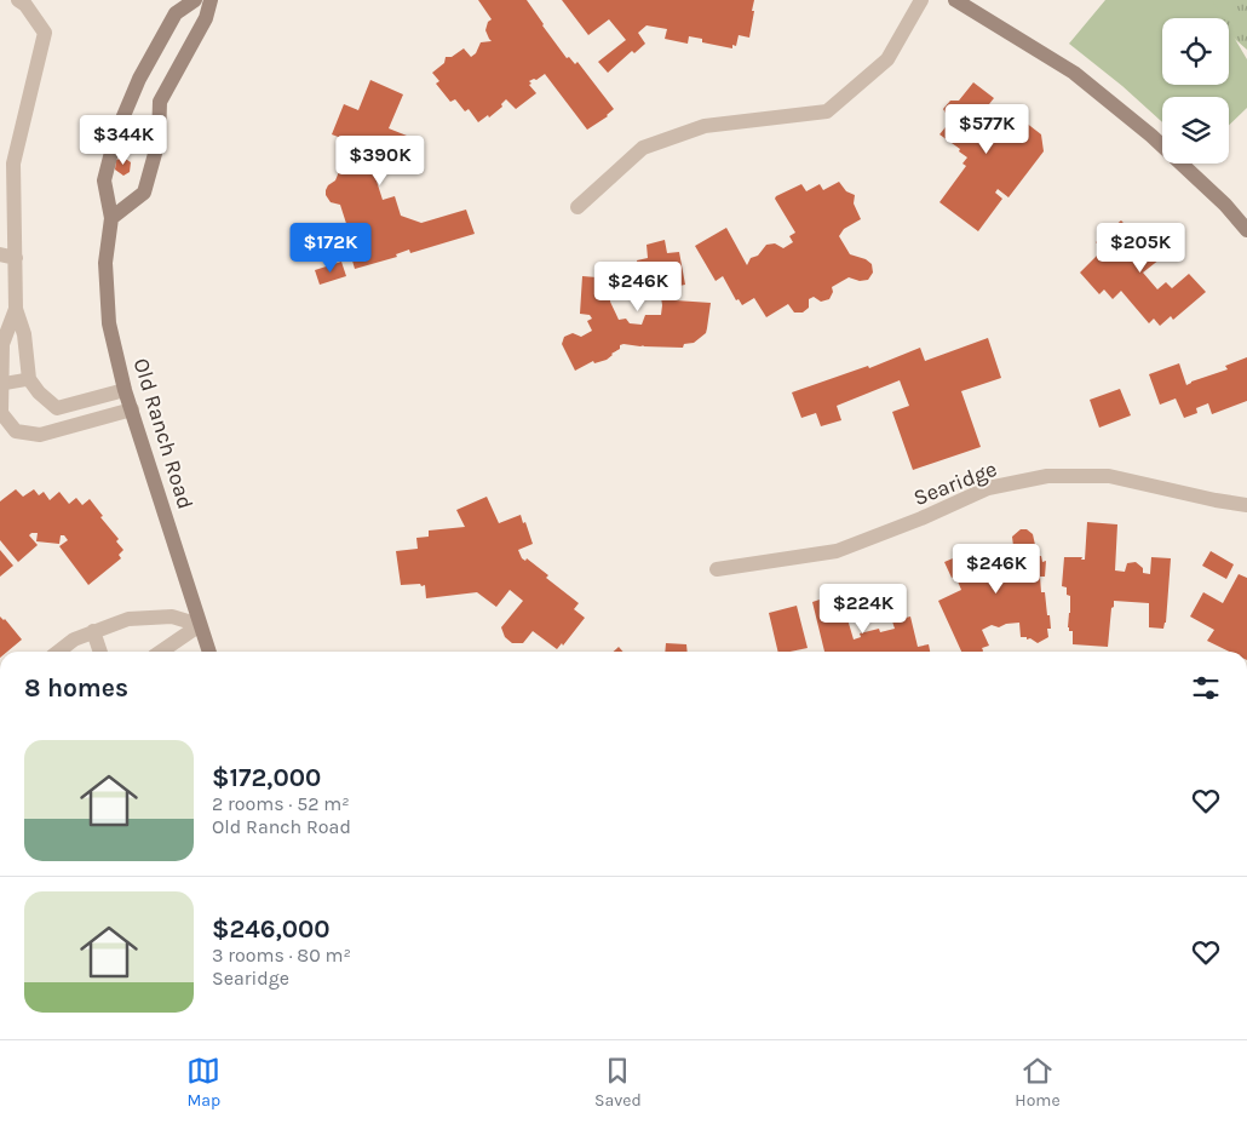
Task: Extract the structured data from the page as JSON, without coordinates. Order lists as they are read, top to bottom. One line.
{"streets":{"street":["Old Ranch Road","Searidge"]},"page":{"price":["$577K","$344K","$390K","$172K","$205K","$246K","$246K","$224K"],"heading":"8 homes","list":[{"name":"$172,000","note":"2 rooms · 52 m² · Old Ranch Road"},{"name":"$246,000","note":"3 rooms · 80 m² · Searidge"}],"tabs":["Map","Saved","Home"]}}
